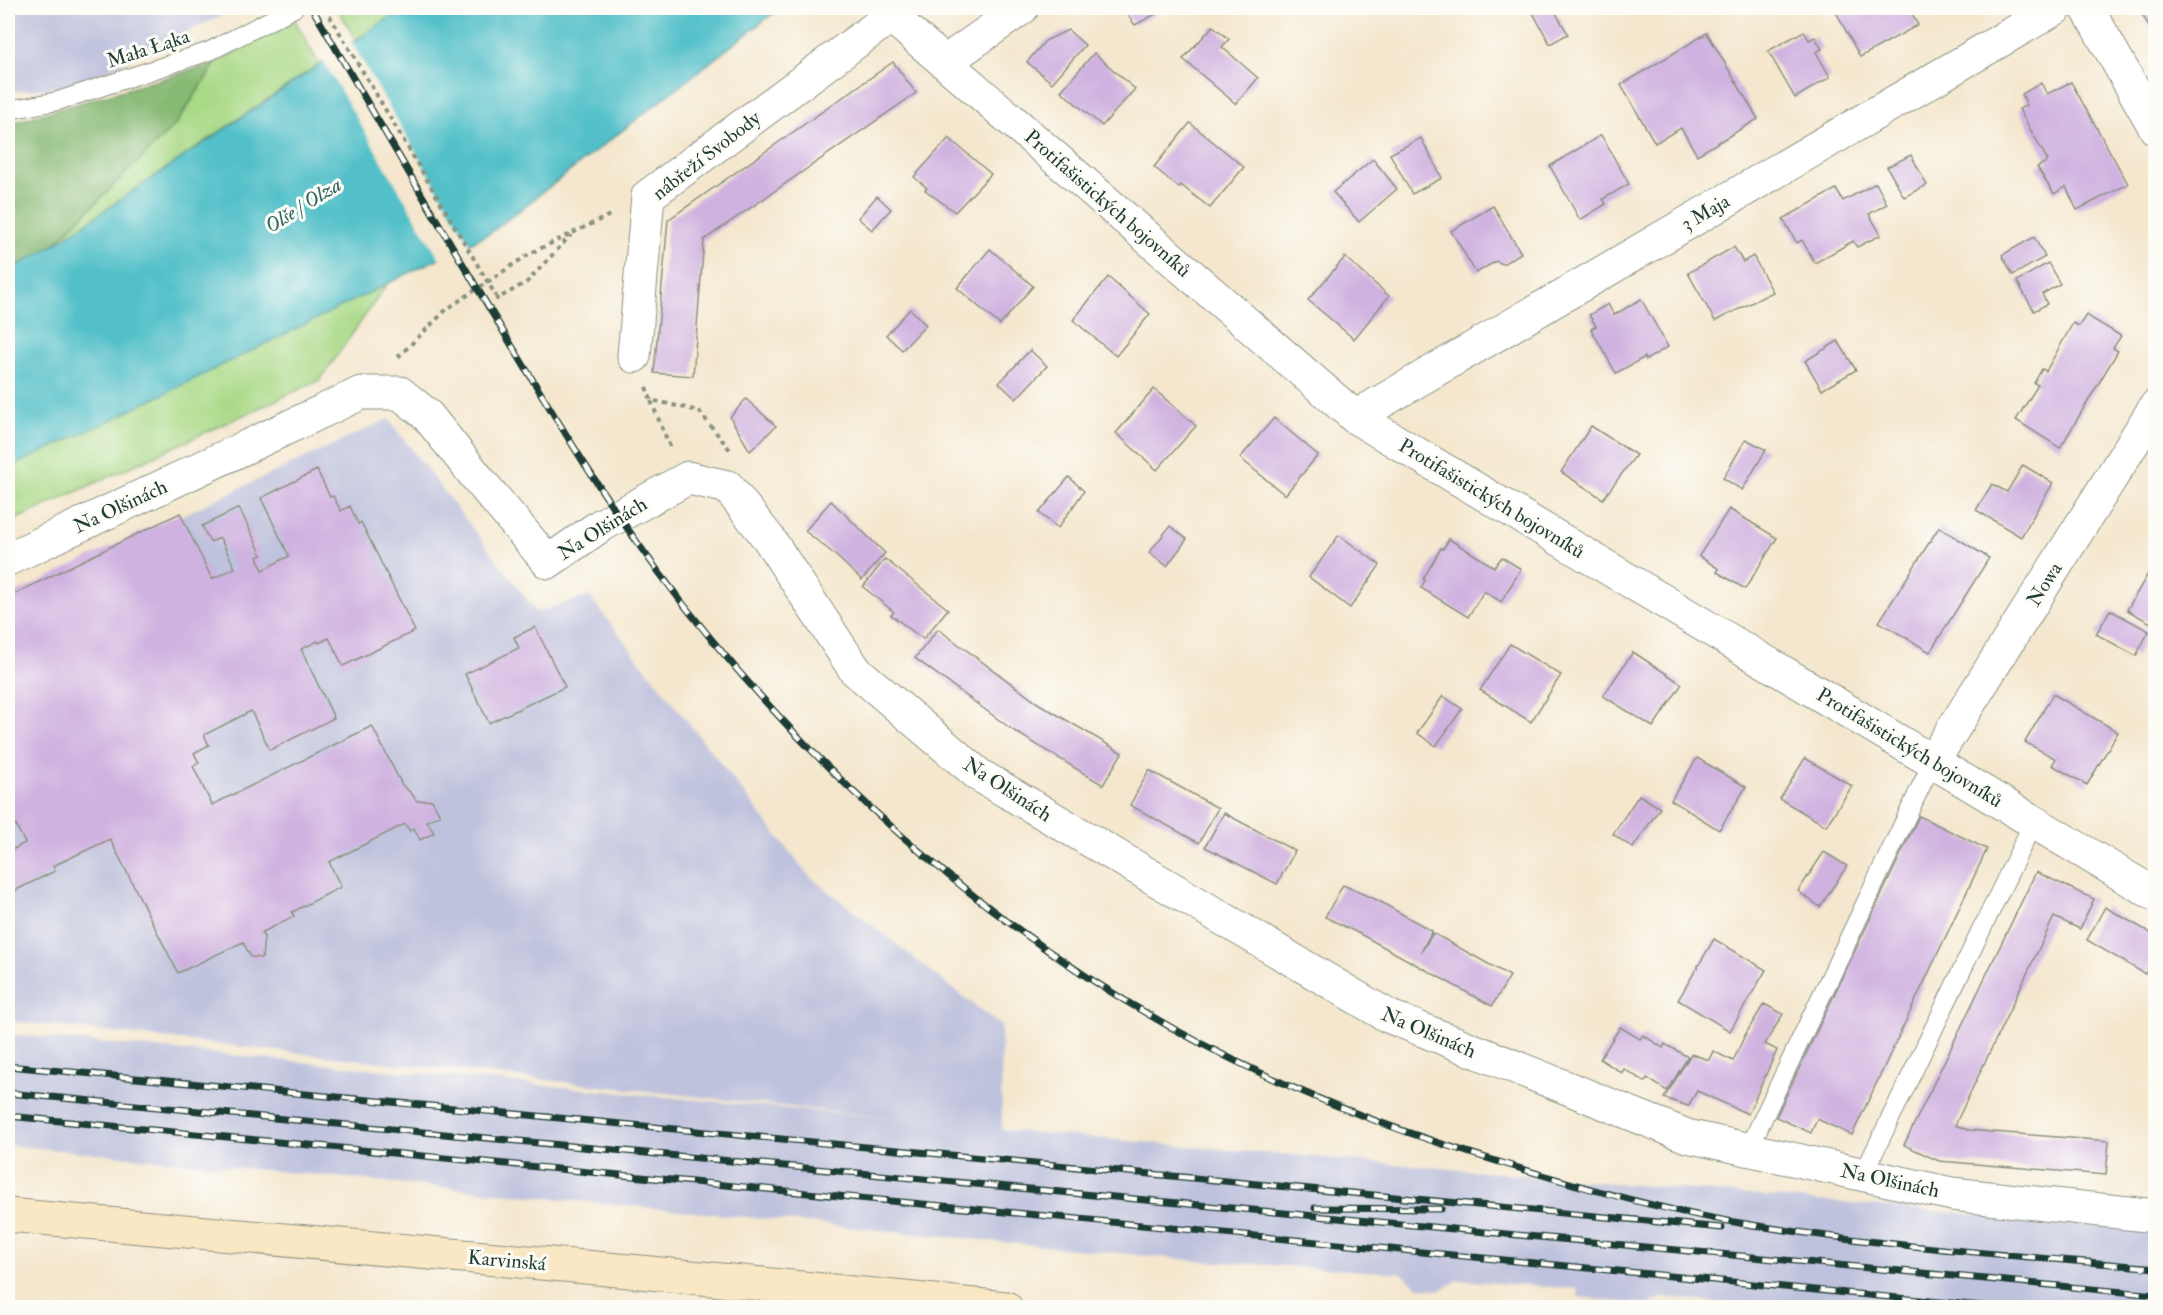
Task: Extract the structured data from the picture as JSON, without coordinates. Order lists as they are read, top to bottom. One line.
{"streets":{"main road":["Karvinská"],"street":["nábřeží Svobody","Protifašistických bojovníků","3 Maja","Na Olšinách","Nowa"],"lane":["Mała Łąka"]},"crossings":[["nábřeží Svobody","Protifašistických bojovníků"],["Protifašistických bojovníků","3 Maja"],["Protifašistických bojovníků","Nowa"]],"water":["Olše / Olza"]}
